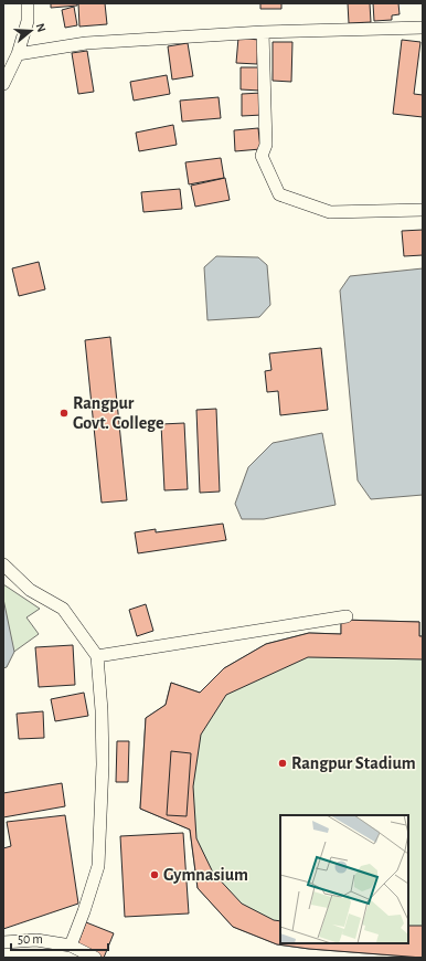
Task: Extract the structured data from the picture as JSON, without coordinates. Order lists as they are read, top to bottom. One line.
{"places":["Rangpur Govt. College","Rangpur Stadium","Gymnasium"],"scale_bar":"50 m","north":"right"}
